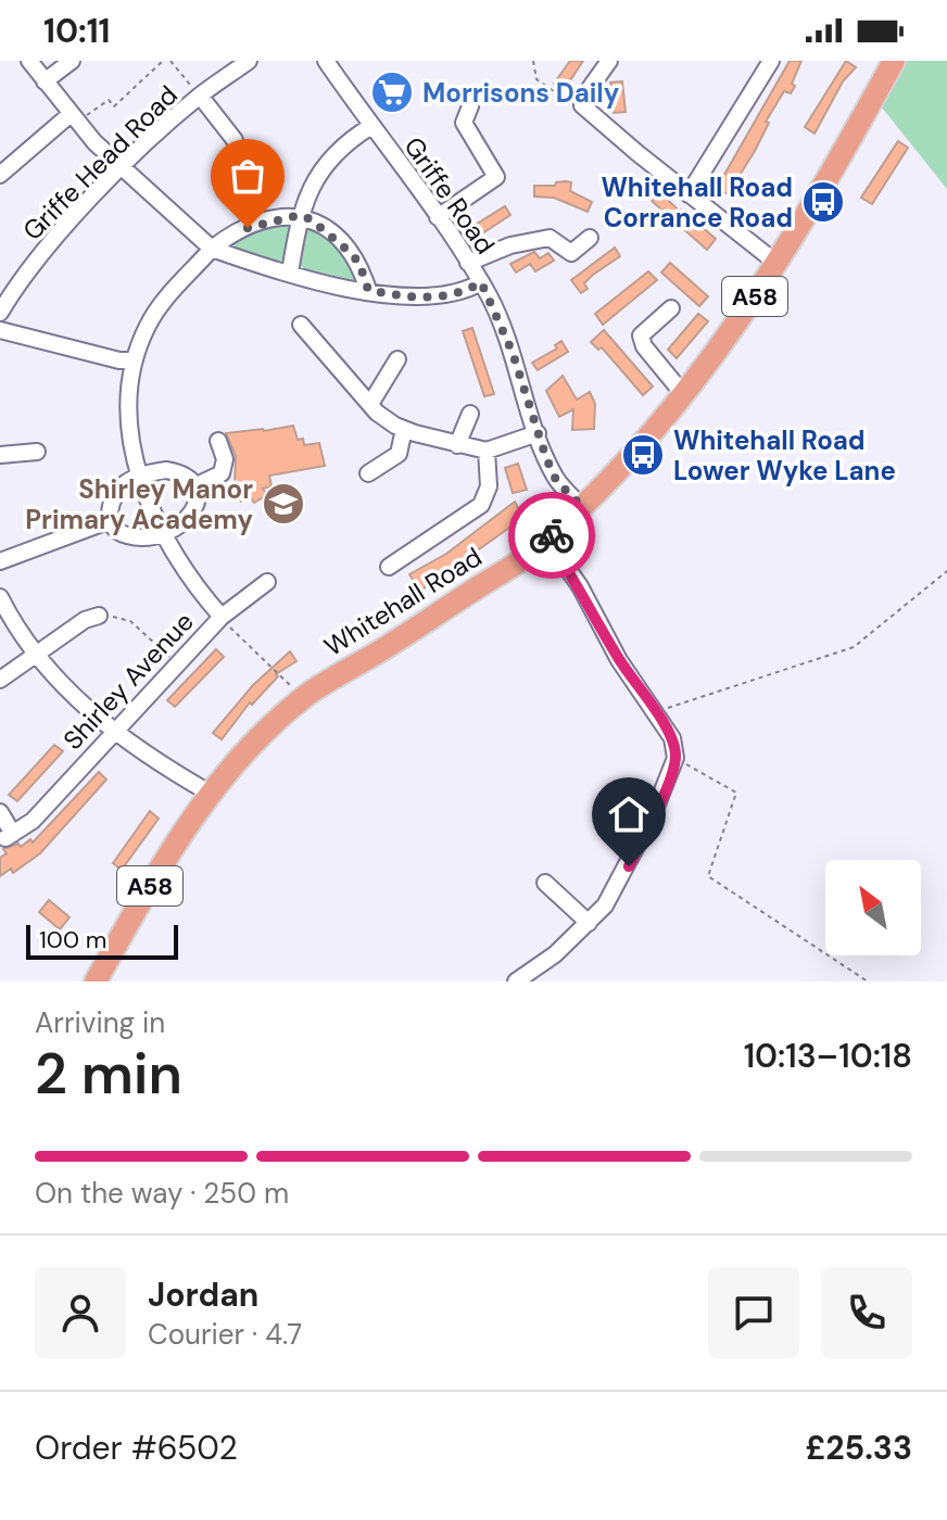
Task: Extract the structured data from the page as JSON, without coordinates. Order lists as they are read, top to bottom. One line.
{"streets":{"highway":["A58","Whitehall Road"],"street":["Griffe Head Road","Griffe Road","Shirley Avenue"]},"crossings":[["Griffe Road","Whitehall Road"]],"places":{"supermarket":["Morrisons Daily"],"bus stop":["Whitehall Road Corrance Road","Whitehall Road Lower Wyke Lane"],"school or university":["Shirley Manor Primary Academy"]},"scale_bar":"100 m","north":"top left","page":{"status":"10:11","scale":"100 m","heading":["2 min","Arriving in","10:13–10:18"],"panel":["Jordan","Courier · 4.7","Order #6502","£25.33"],"bar":"On the way · 250 m"}}
